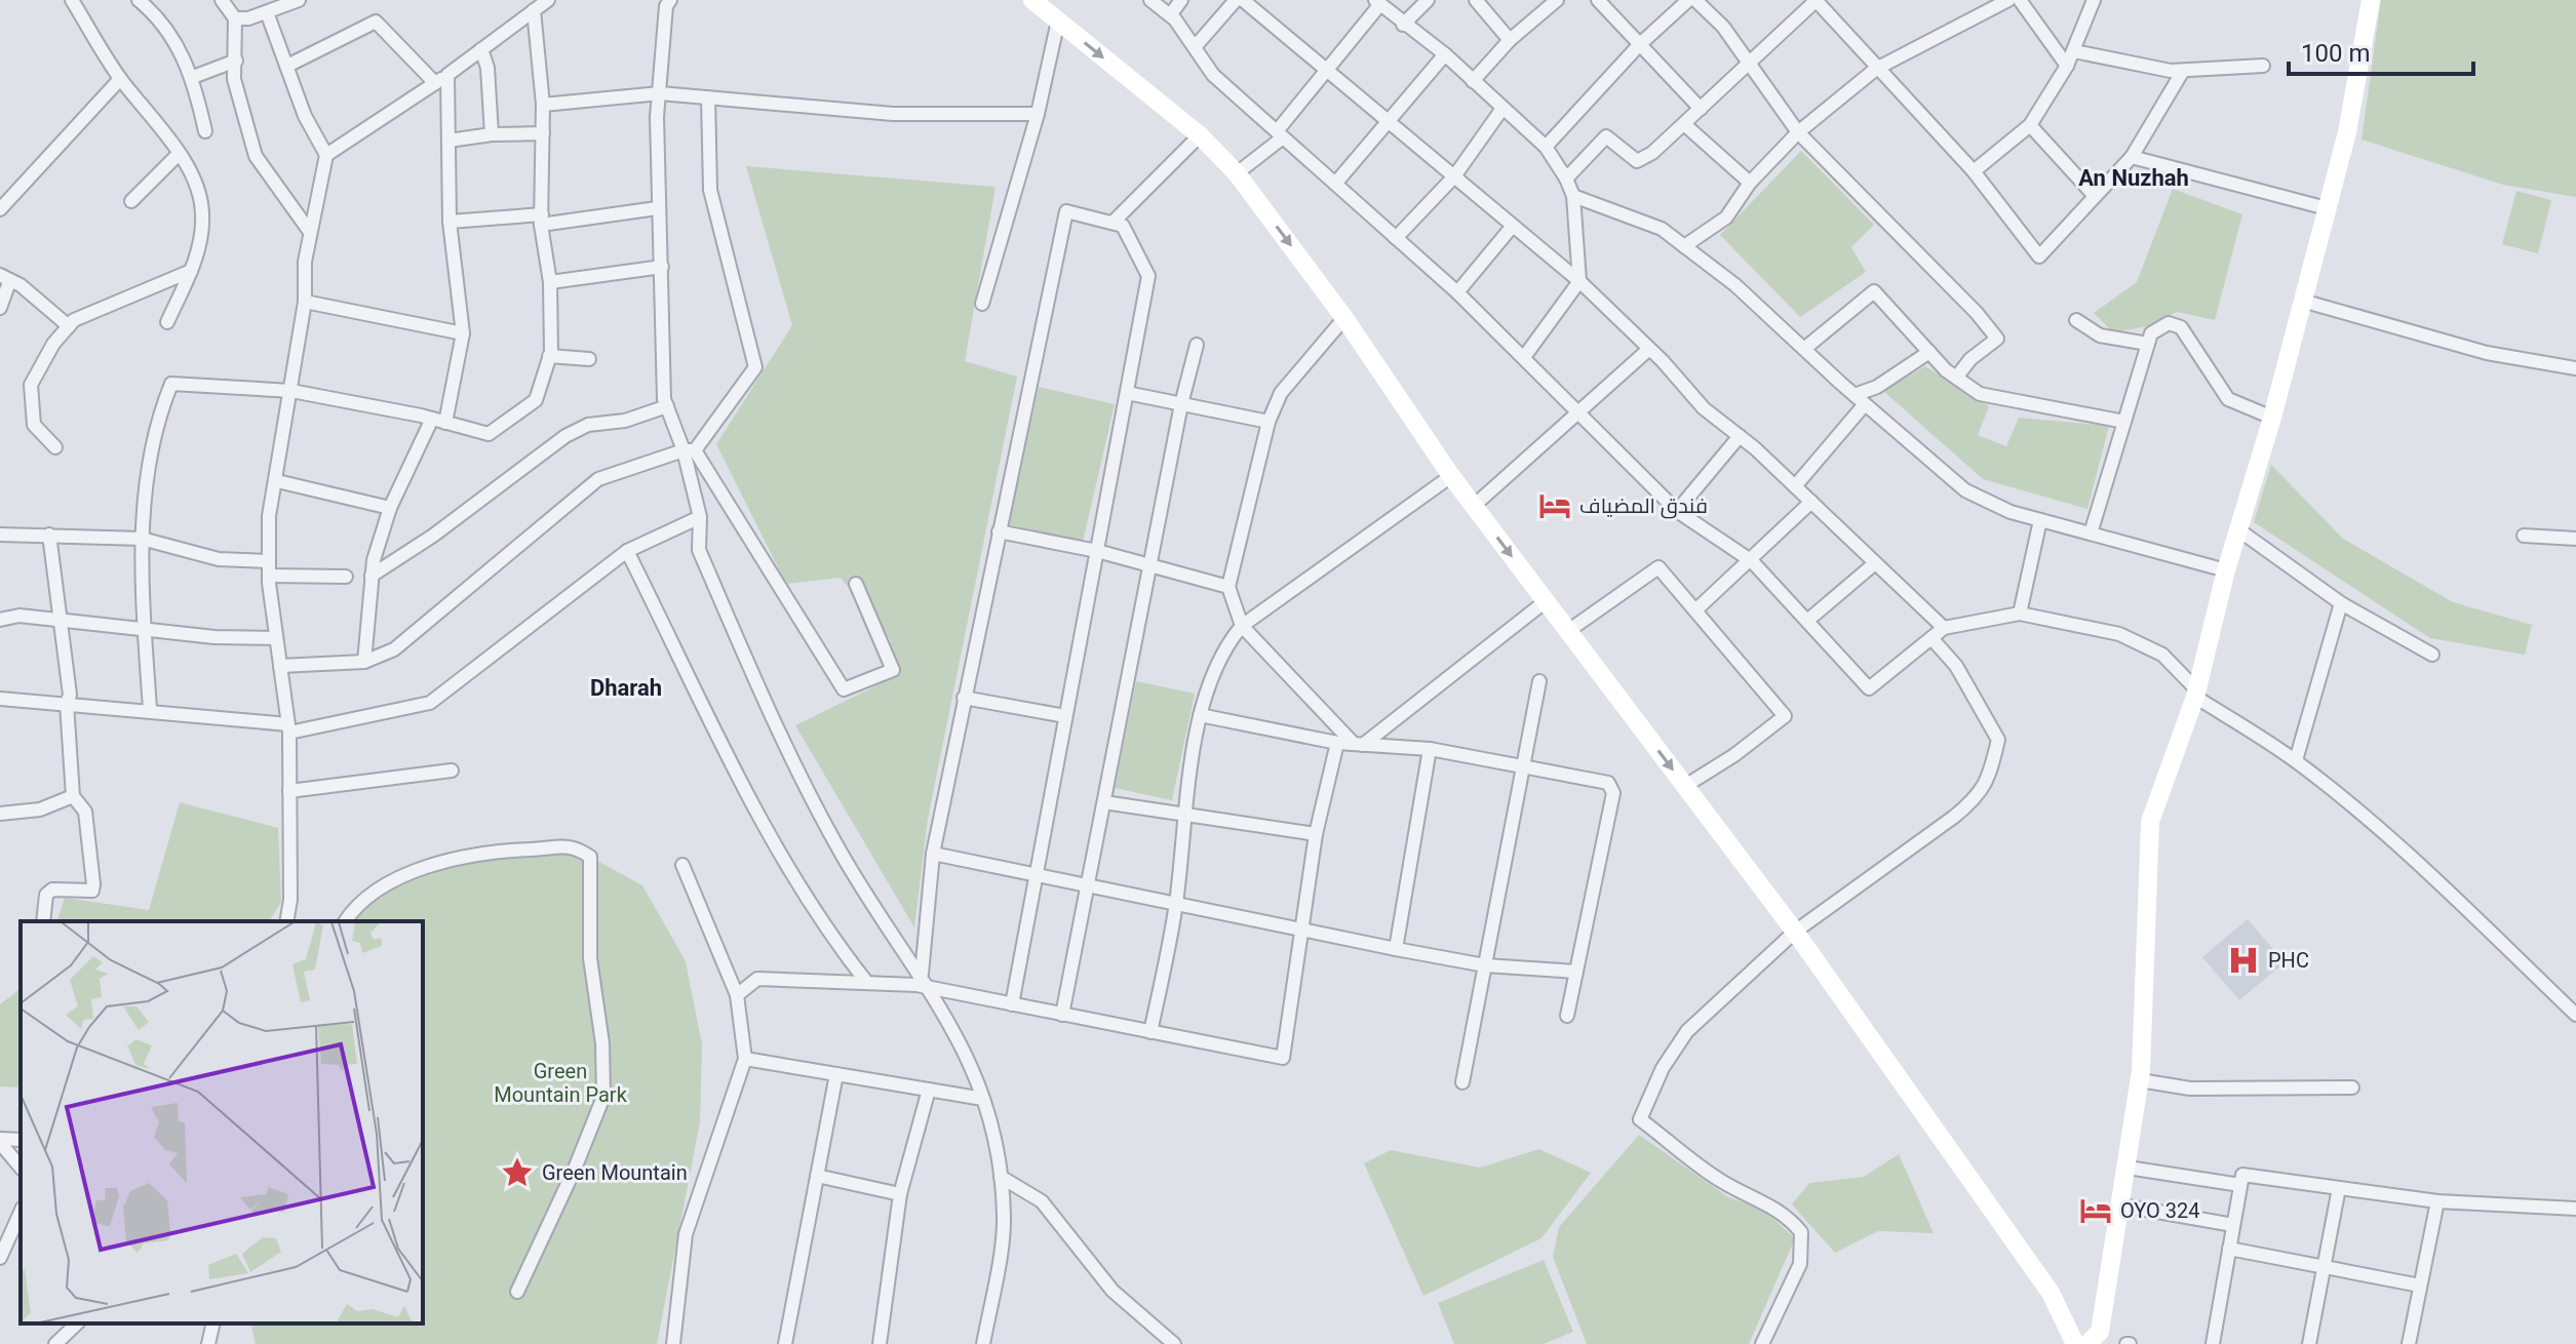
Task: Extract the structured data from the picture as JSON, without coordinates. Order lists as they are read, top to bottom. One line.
{"districts":["An Nuzhah","Dharah"],"parks":["Green Mountain Park"],"places":{"hotel":["فندق المضياف","OYO 324"],"hospital":["PHC"],"place":["Green Mountain"]},"scale_bar":"100 m"}
